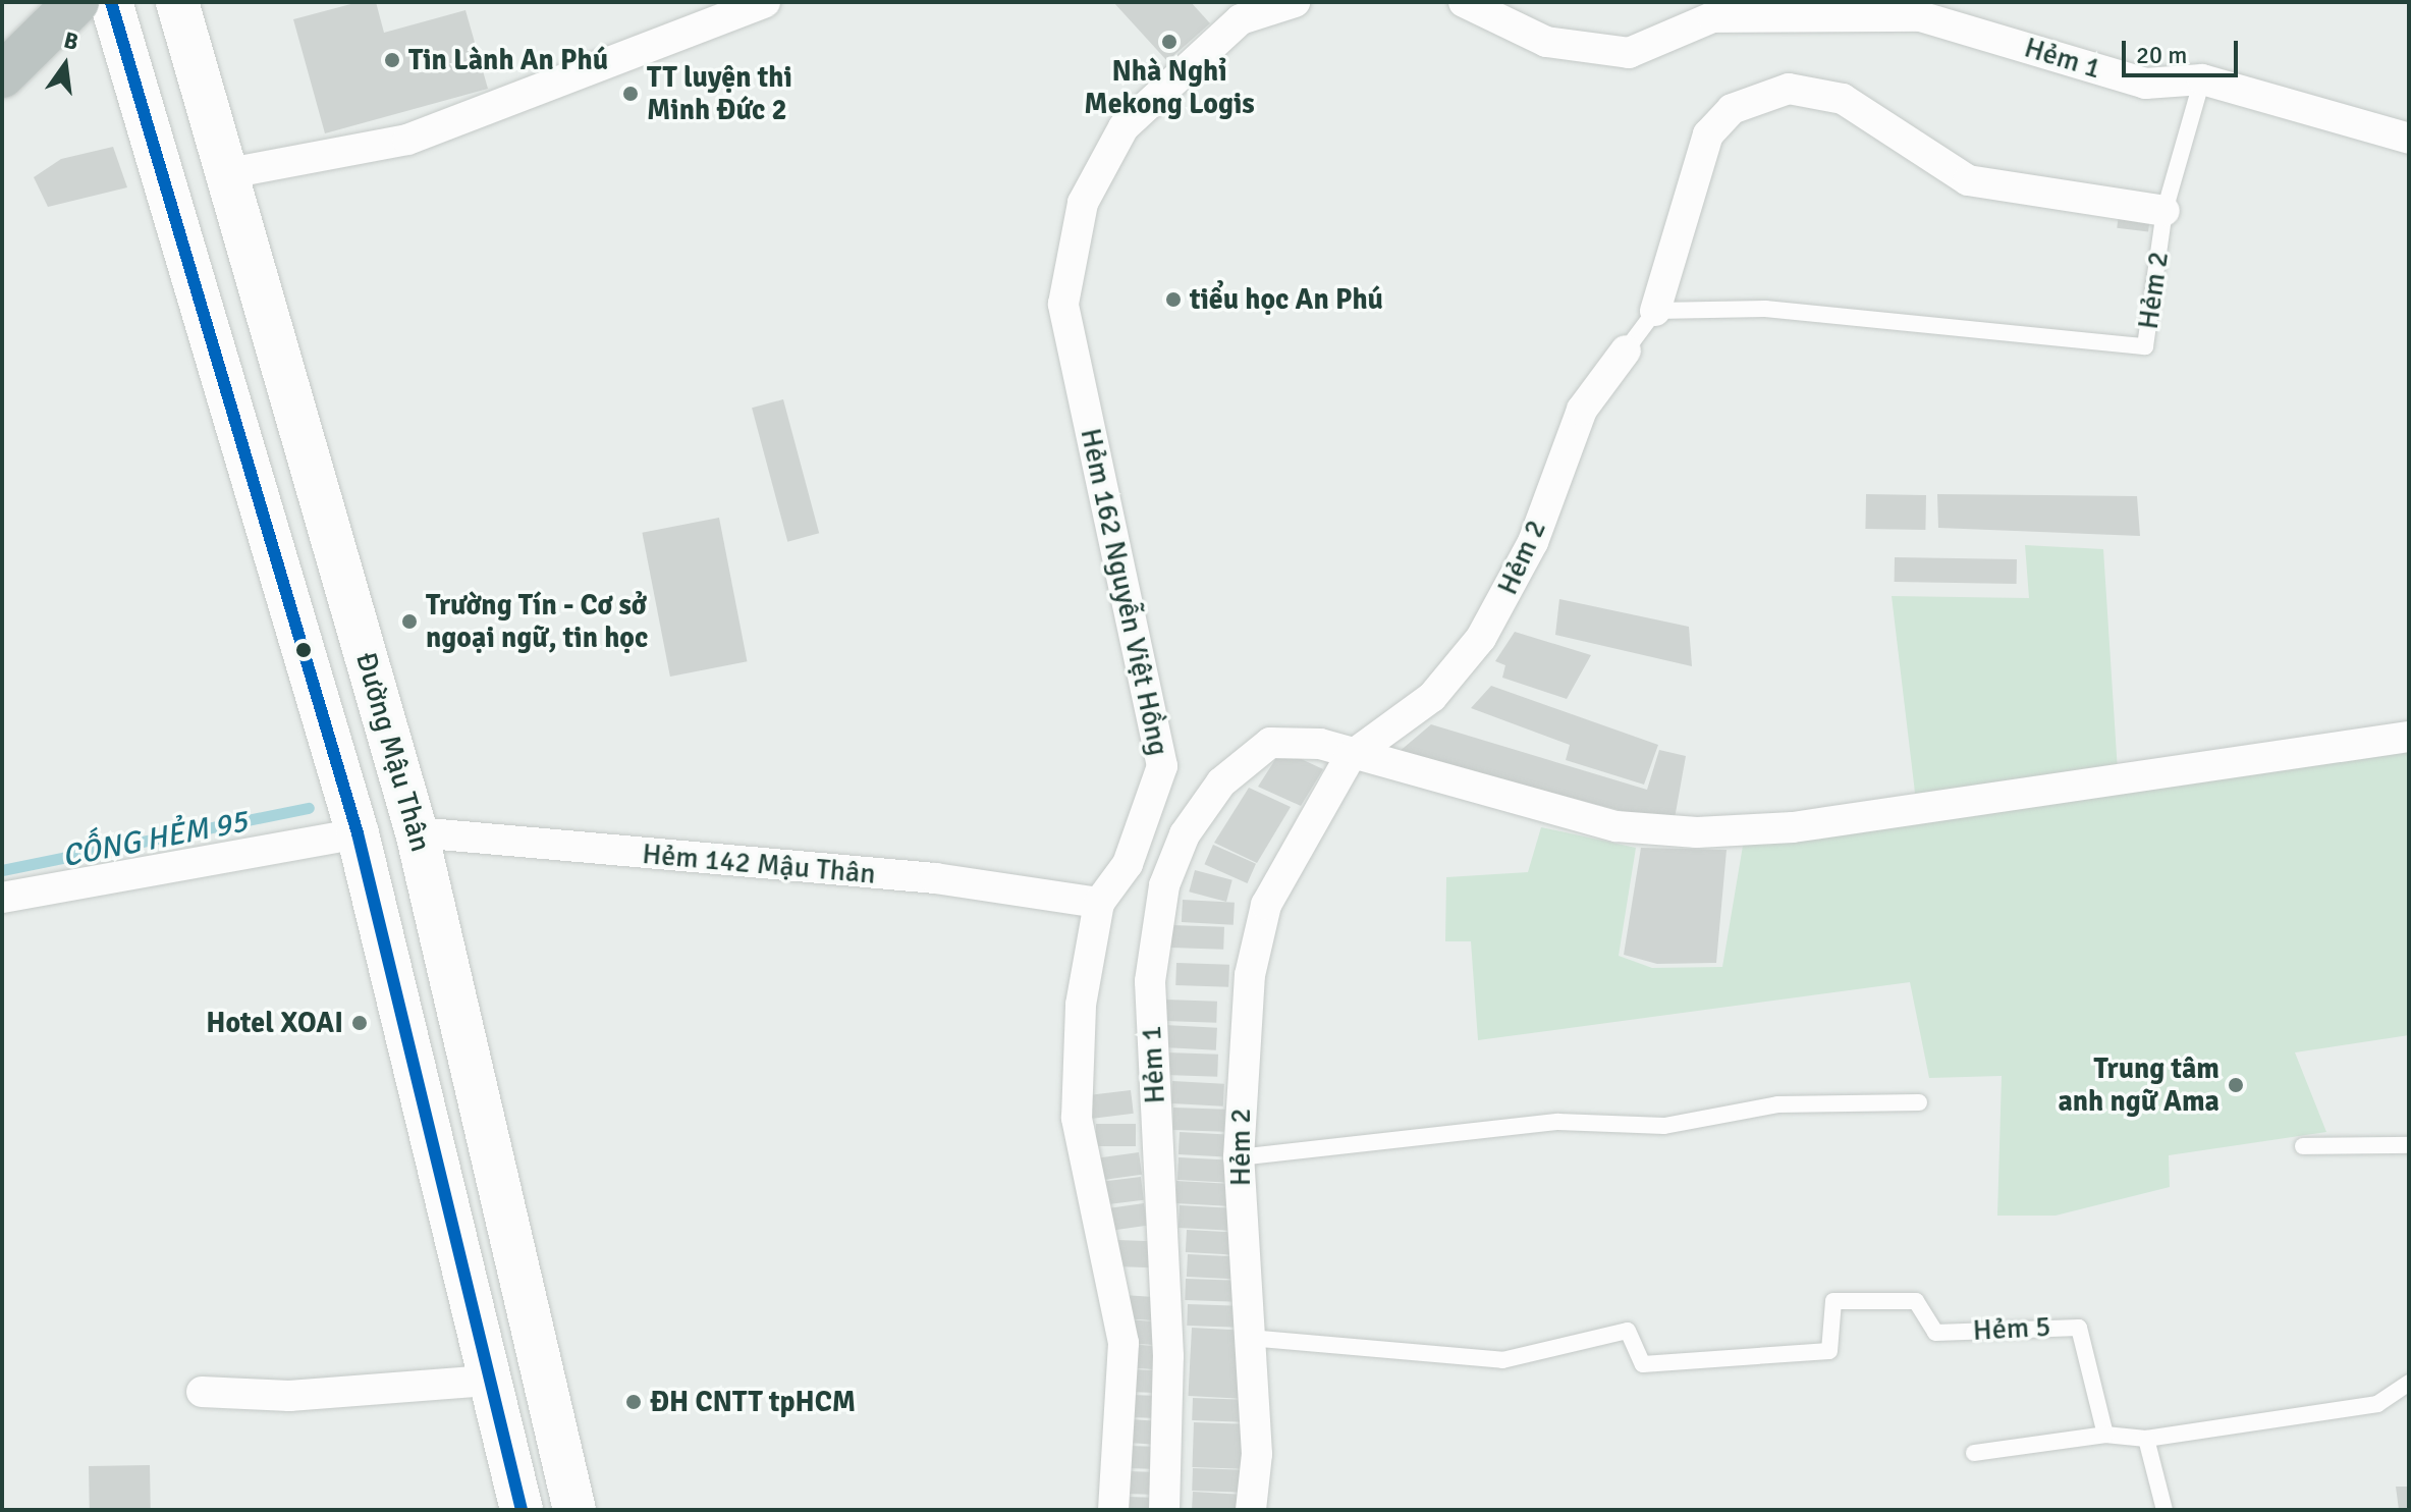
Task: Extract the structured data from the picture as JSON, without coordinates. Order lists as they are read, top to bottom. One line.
{"streets":{"main road":["Đường Mậu Thân"],"street":["Hẻm 1","Hẻm 2","Hẻm 162 Nguyễn Việt Hồng","Hẻm 142 Mậu Thân"],"lane":["Hẻm 5"]},"crossings":[["Hẻm 1","Hẻm 2"],["Hẻm 2","Hẻm 5"],["Hẻm 162 Nguyễn Việt Hồng","Hẻm 142 Mậu Thân"],["Đường Mậu Thân","Hẻm 142 Mậu Thân"]],"water":["CỐNG HẺM 95"],"places":["Nhà Nghỉ Mekong Logis","Tin Lành An Phú","TT luyện thi Minh Đức 2","tiểu học An Phú","Trường Tín - Cơ sở ngoại ngữ, tin học","Hotel XOAI","Trung tâm anh ngữ Ama","ĐH CNTT tpHCM"],"scale_bar":"20 m","north":"top"}
